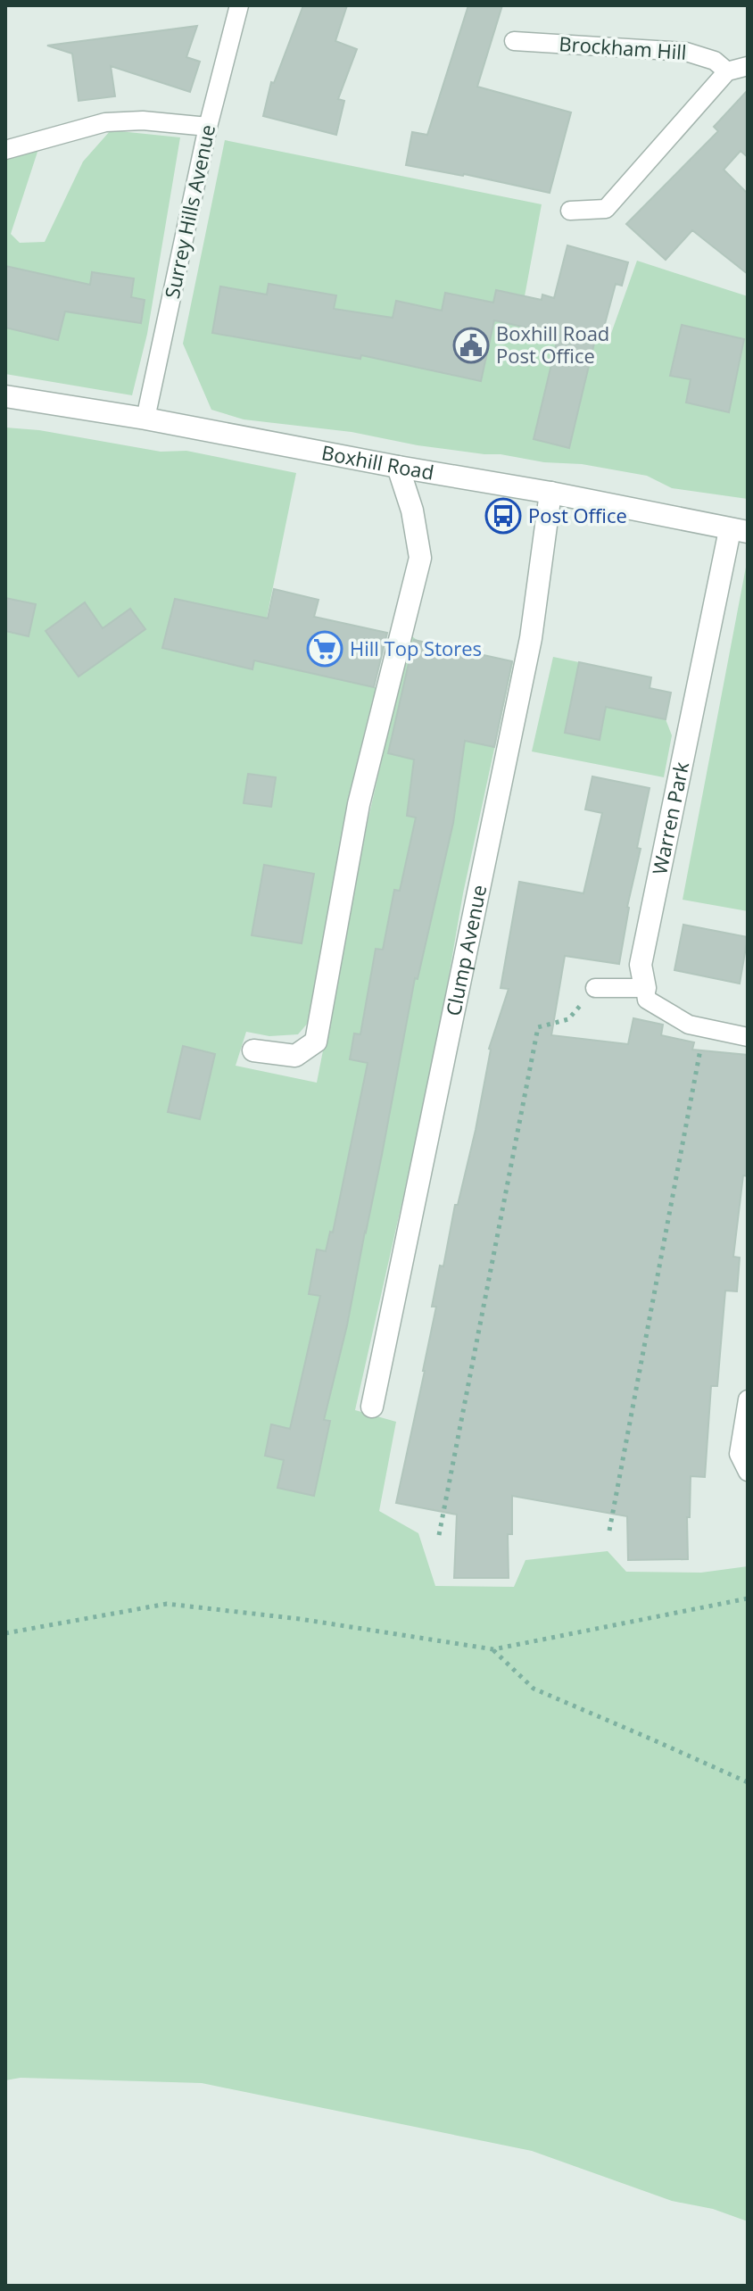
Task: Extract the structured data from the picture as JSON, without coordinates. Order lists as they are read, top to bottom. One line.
{"streets":{"street":["Boxhill Road","Warren Park","Clump Avenue"],"lane":["Brockham Hill","Surrey Hills Avenue"]},"crossings":[["Surrey Hills Avenue","Boxhill Road"],["Boxhill Road","Warren Park"],["Boxhill Road","Clump Avenue"]],"places":{"public building":["Boxhill Road Post Office"],"bus stop":["Post Office"],"supermarket":["Hill Top Stores"]}}
